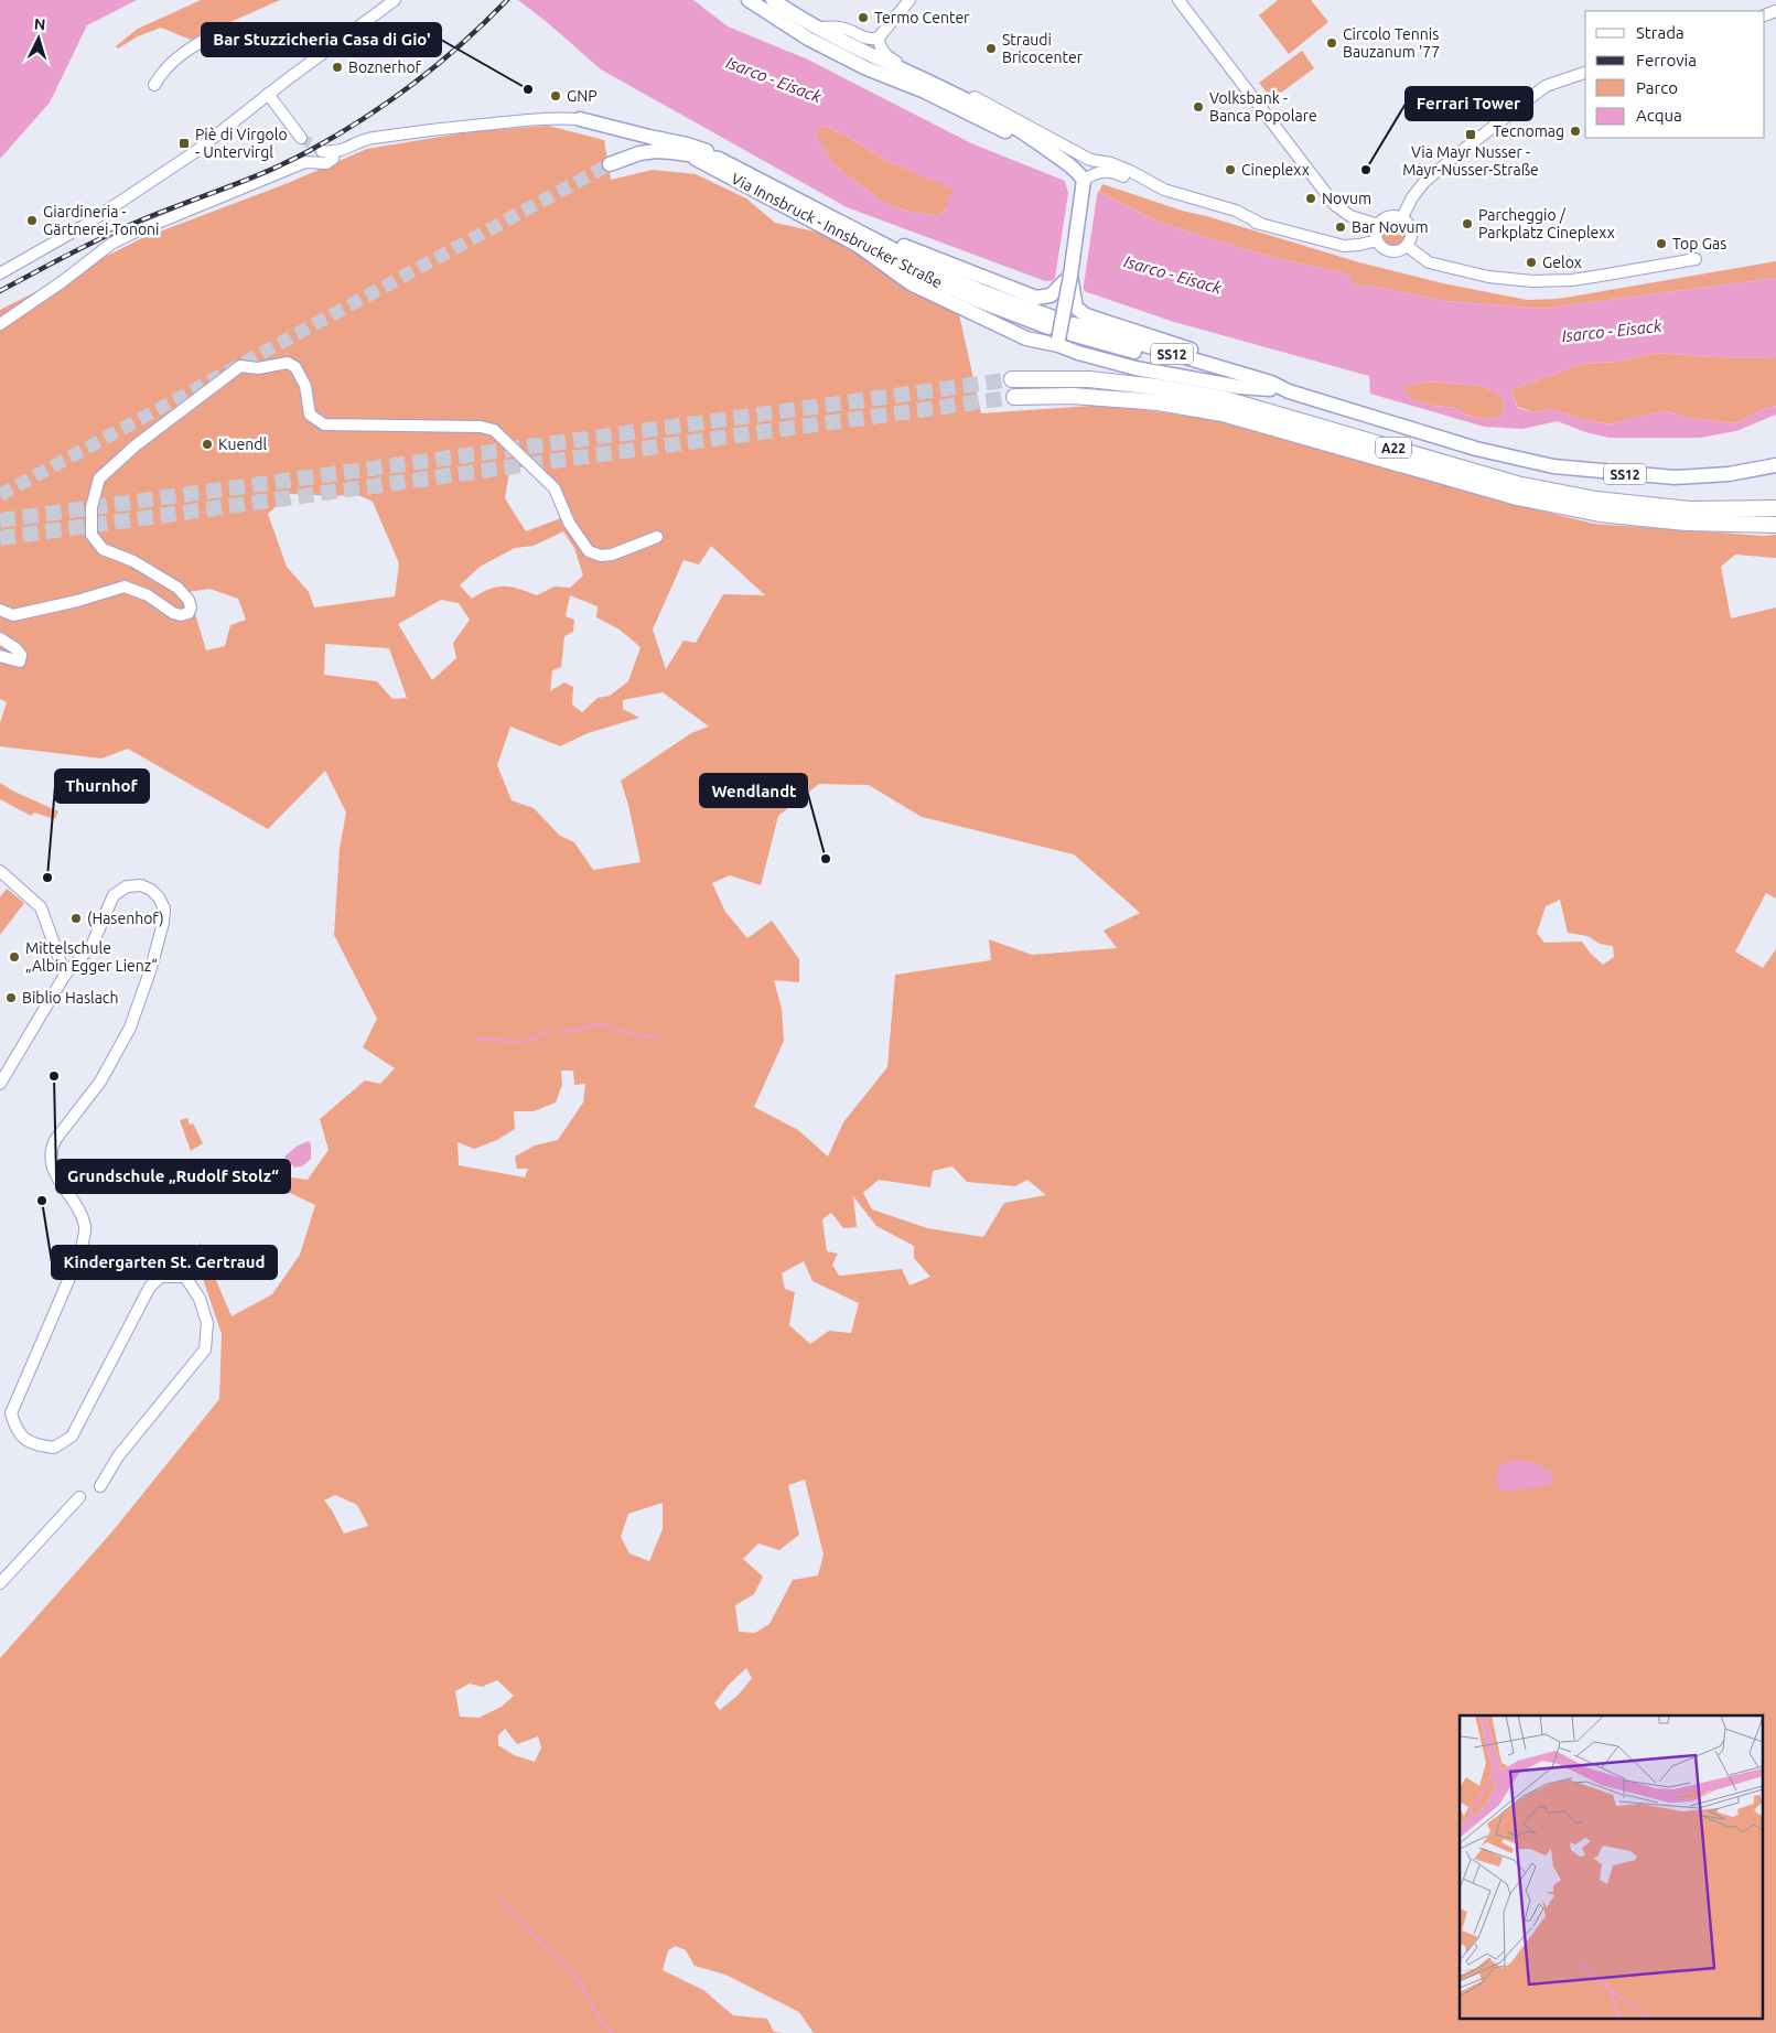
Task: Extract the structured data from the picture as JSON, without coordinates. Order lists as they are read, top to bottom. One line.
{"streets":{"highway":["A22"],"main road":["Via Innsbruck - Innsbrucker Straße","SS12"]},"water":["Isarco - Eisack"],"places":{"other":["Termo Center","Circolo Tennis Bauzanum '77","Straudi Bricocenter","Boznerhof","Bar Stuzzicheria Casa di Gio'","GNP","Volksbank - Banca Popolare","Tecnomag","Cineplexx","Ferrari Tower","Novum","Giardineria - Gärtnerei Tononi","Parcheggio / Parkplatz Cineplexx","Bar Novum","Top Gas","Gelox","Kuendl","Wendlandt","Thurnhof","(Hasenhof)","Mittelschule „Albin Egger Lienz“","Biblio Haslach","Grundschule „Rudolf Stolz“","Kindergarten St. Gertraud"],"transit":["Via Mayr Nusser - Mayr-Nusser-Straße","Piè di Virgolo - Untervirgl"]},"legend":["Strada","Ferrovia","Parco","Acqua"],"north":"top"}
